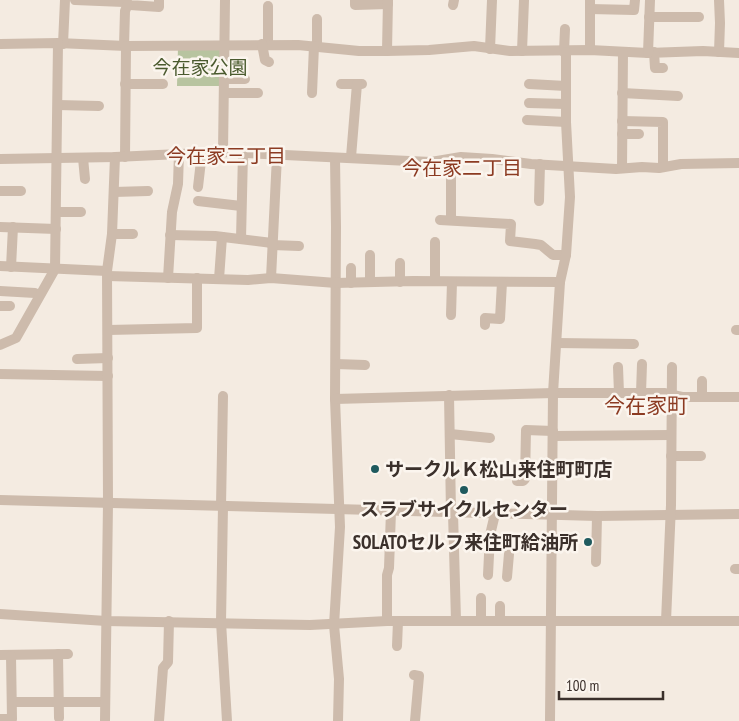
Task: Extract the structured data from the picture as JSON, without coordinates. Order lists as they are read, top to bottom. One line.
{"districts":["今在家三丁目","今在家二丁目","今在家町"],"parks":["今在家公園"],"places":["サークルＫ松山来住町町店","スラブサイクルセンター","SOLATOセルフ来住町給油所"],"scale_bar":"100 m"}
